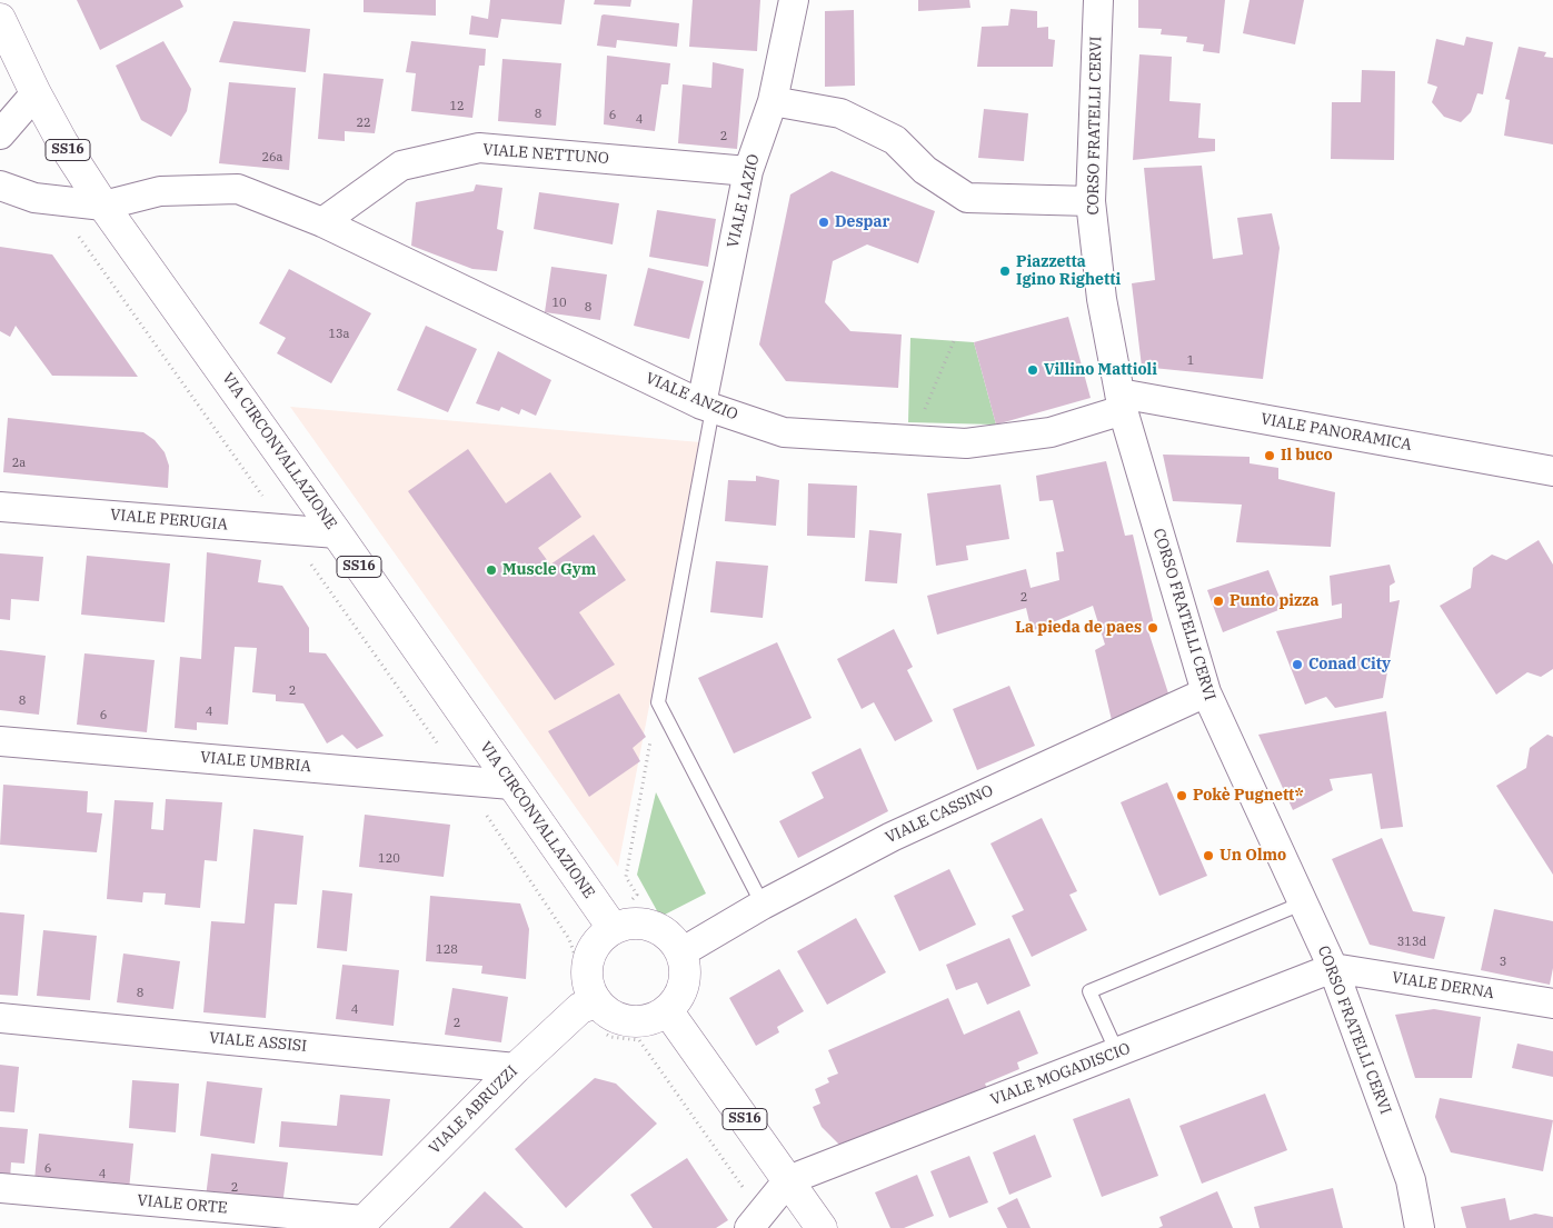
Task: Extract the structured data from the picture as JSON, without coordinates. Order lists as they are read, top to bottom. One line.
{"streets":{"main road":["SS16","VIA CIRCONVALLAZIONE","VIALE ABRUZZI"],"street":["CORSO FRATELLI CERVI","VIALE NETTUNO","VIALE LAZIO","VIALE ANZIO","VIALE PANORAMICA","VIALE PERUGIA","VIALE UMBRIA","VIALE CASSINO","VIALE DERNA","VIALE ASSISI","VIALE MOGADISCIO","VIALE ORTE"]},"crossings":[["CORSO FRATELLI CERVI","VIALE ANZIO"],["CORSO FRATELLI CERVI","VIALE PANORAMICA"],["CORSO FRATELLI CERVI","VIALE CASSINO"],["CORSO FRATELLI CERVI","VIALE DERNA"],["CORSO FRATELLI CERVI","VIALE MOGADISCIO"],["SS16","VIA CIRCONVALLAZIONE"],["SS16","VIALE CASSINO"],["SS16","VIALE MOGADISCIO"],["SS16","VIALE ABRUZZI"],["VIALE NETTUNO","VIALE LAZIO"],["VIALE NETTUNO","VIALE ANZIO"],["VIALE LAZIO","VIALE ANZIO"],["VIALE ANZIO","VIALE PANORAMICA"],["VIA CIRCONVALLAZIONE","VIALE PERUGIA"],["VIA CIRCONVALLAZIONE","VIALE UMBRIA"],["VIA CIRCONVALLAZIONE","VIALE CASSINO"],["VIA CIRCONVALLAZIONE","VIALE ABRUZZI"],["VIALE CASSINO","VIALE ABRUZZI"],["VIALE DERNA","VIALE MOGADISCIO"],["VIALE ASSISI","VIALE ABRUZZI"],["VIALE ABRUZZI","VIALE ORTE"]],"places":["Despar","Piazzetta Igino Righetti","Villino Mattioli","Il buco","Muscle Gym","Punto pizza","La pieda de paes","Conad City","Pokè Pugnett*","Un Olmo"],"house_numbers":["12","8","6","4","22","2","26a","10","8","13a","1","2a","2","2","8","4","6","120","313d","128","3","8","4","2","6","4","2"]}
